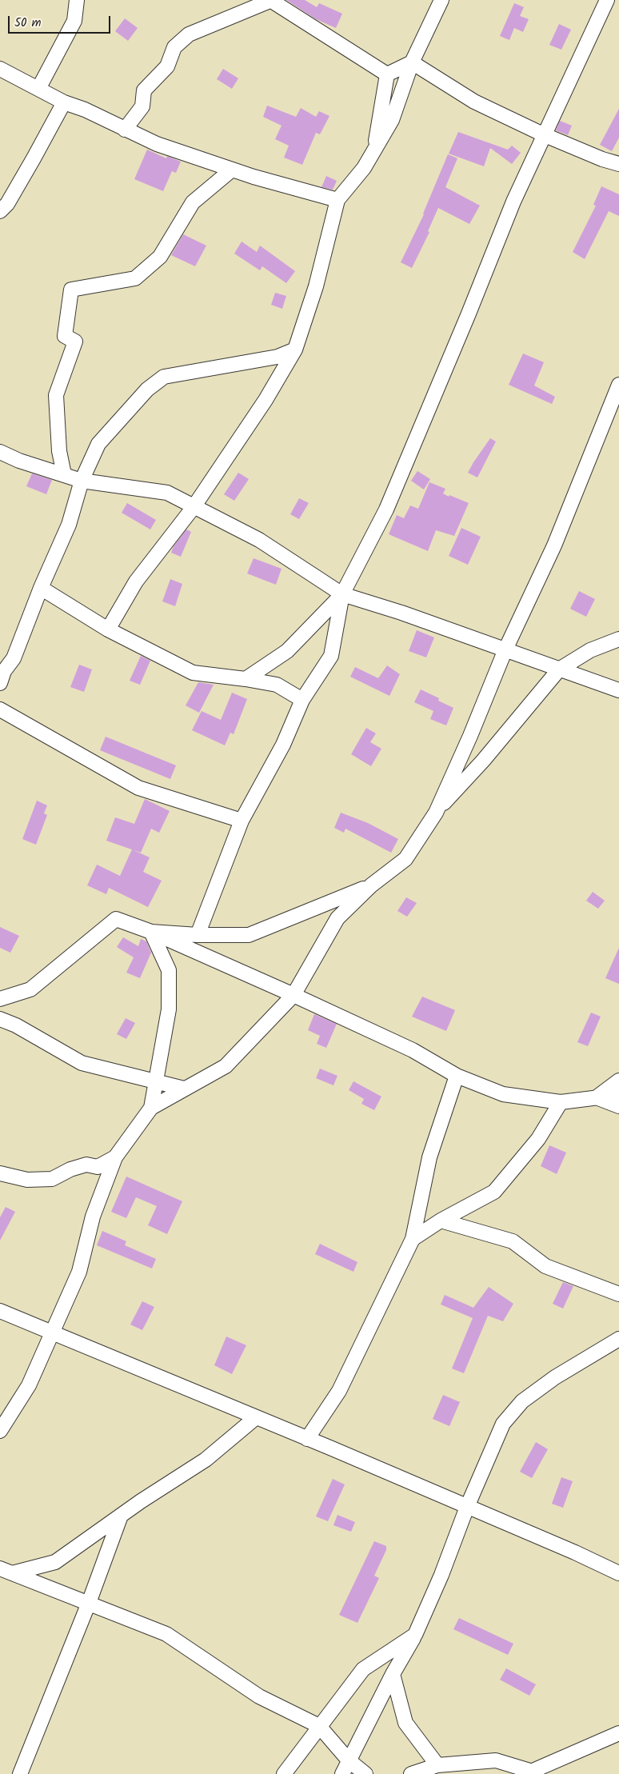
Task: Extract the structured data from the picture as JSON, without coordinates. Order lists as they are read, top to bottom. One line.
{"scale_bar":"50 m"}
